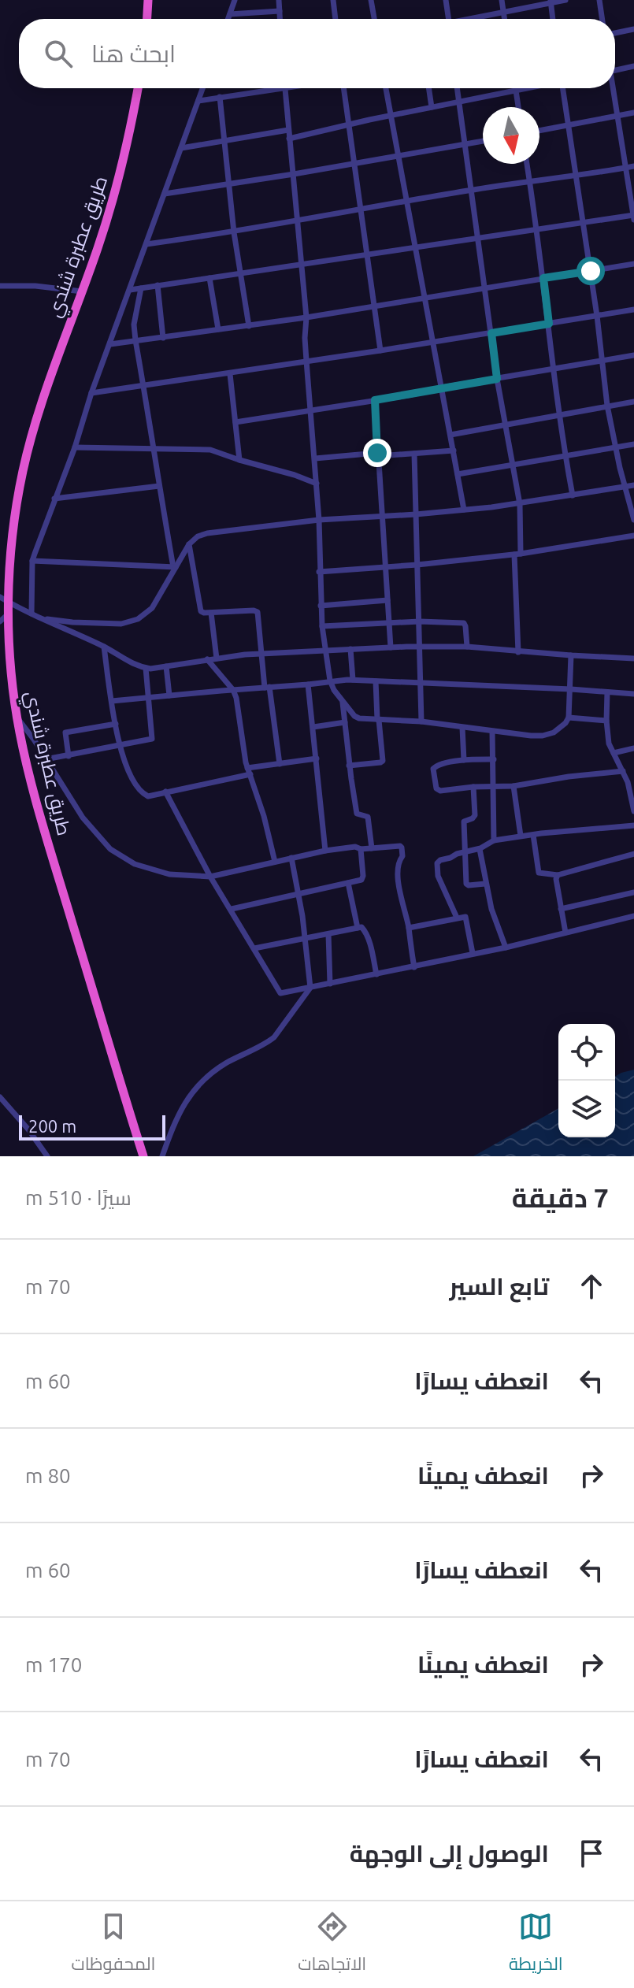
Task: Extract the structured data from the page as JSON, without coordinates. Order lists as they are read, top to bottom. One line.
{"streets":{"highway":["طريق عطبرة شندي"]},"scale_bar":"200 m","north":"bottom","page":{"search":"ابحث هنا","scale":"200 m","heading":["7 دقيقة","سيرًا · 510 m"],"list":[["تابع السير","70 m"],["انعطف يسارًا","60 m"],["انعطف يمينًا","80 m"],["انعطف يسارًا","60 m"],["انعطف يمينًا","170 m"],["انعطف يسارًا","70 m"],"الوصول إلى الوجهة"],"nav":["الخريطة","الاتجاهات","المحفوظات"]}}
